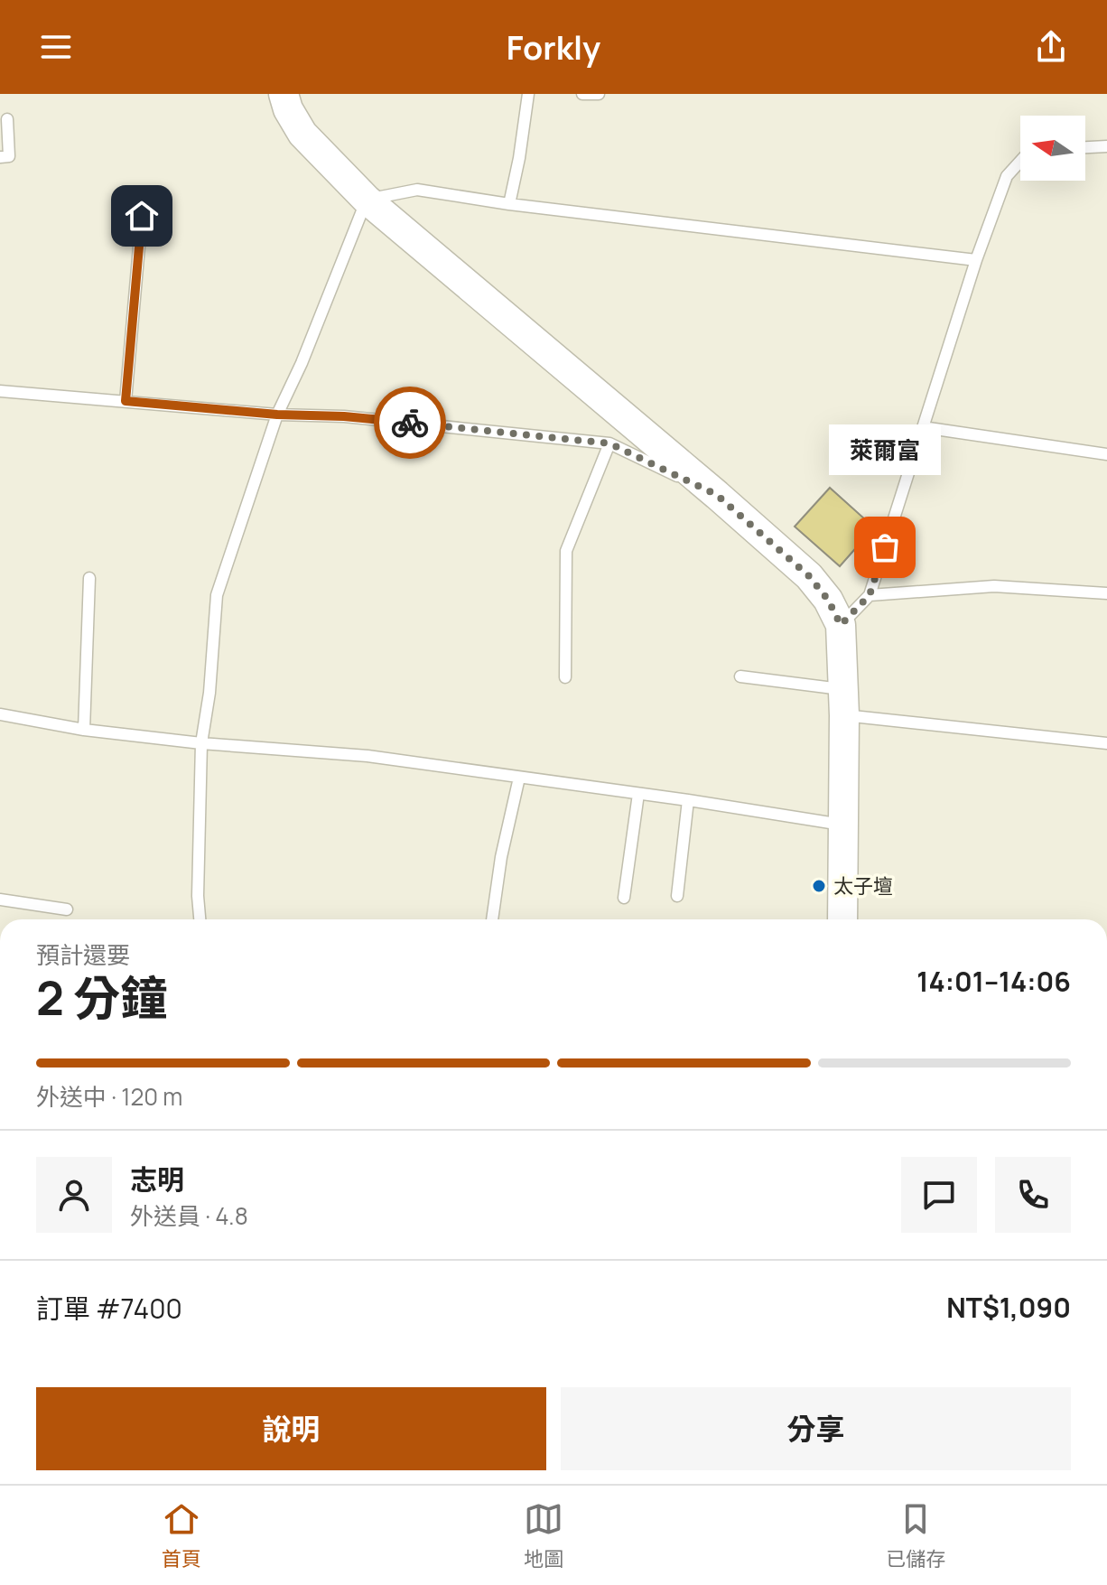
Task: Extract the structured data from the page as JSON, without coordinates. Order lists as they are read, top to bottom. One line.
{"places":["萊爾富","太子壇"],"north":"left","page":{"header":"Forkly","bubble":"萊爾富","heading":["2 分鐘","預計還要","14:01–14:06"],"panel":["志明","外送員 · 4.8","訂單 #7400","NT$1,090"],"bar":"外送中 · 120 m","buttons":["說明","分享"],"tabs":["首頁","地圖","已儲存"]}}
